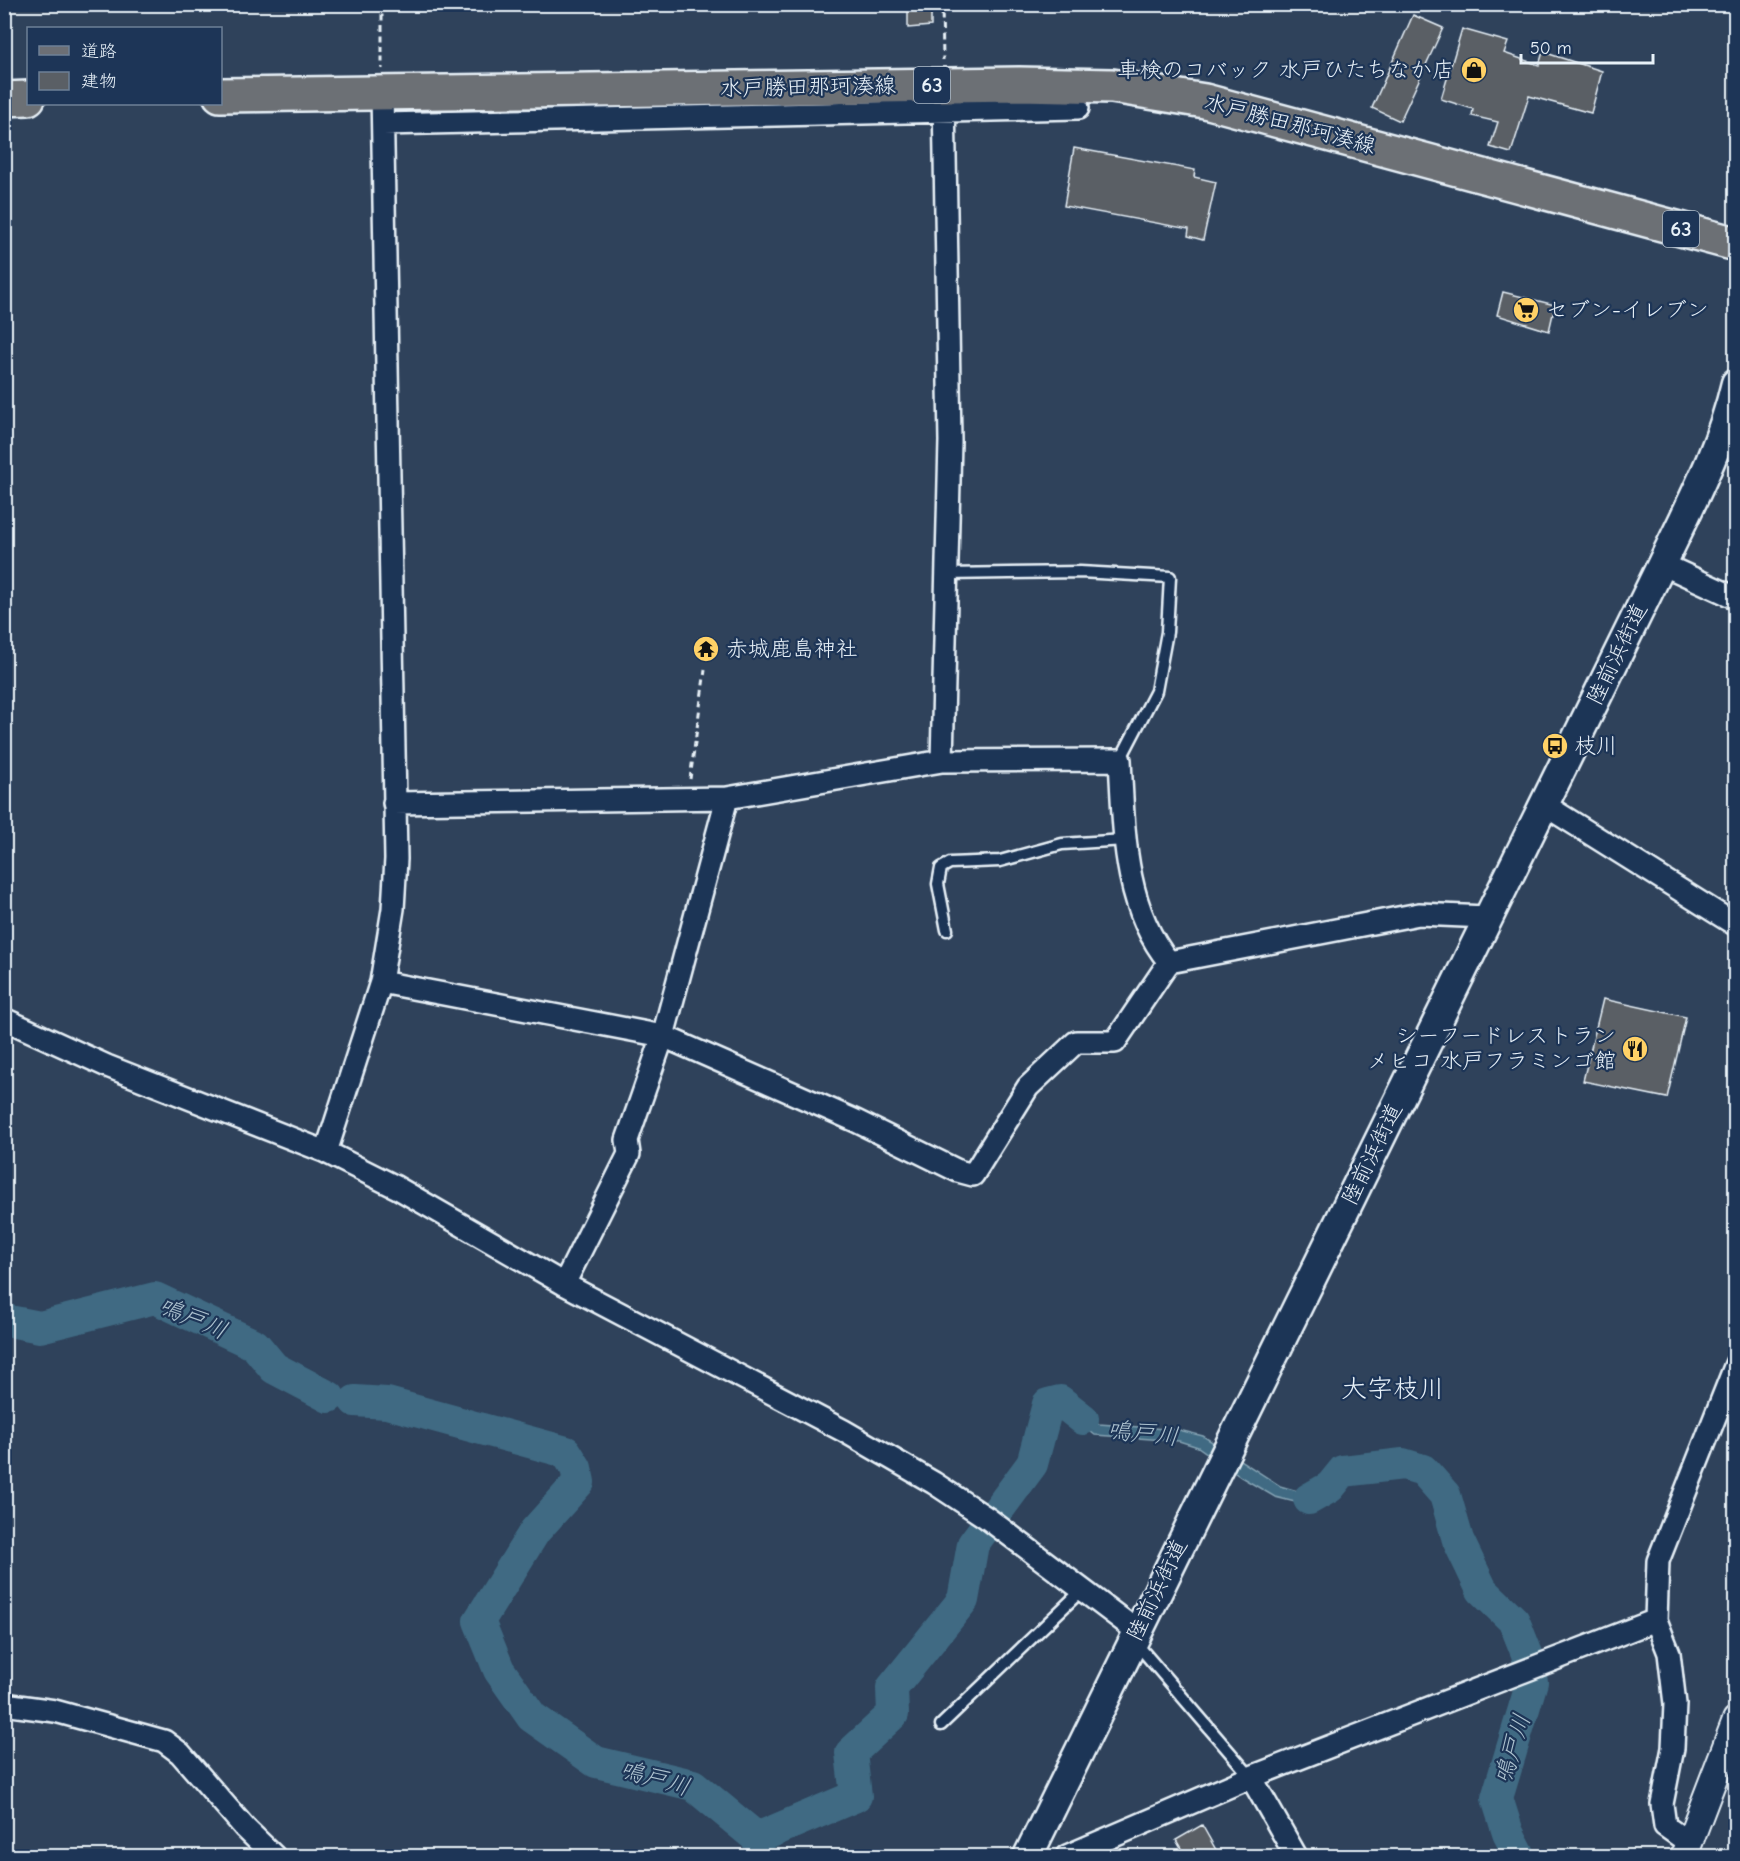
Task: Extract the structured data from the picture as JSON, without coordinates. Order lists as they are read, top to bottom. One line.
{"streets":{"main road":["63","水戸勝田那珂湊線","陸前浜街道"]},"districts":["大字枝川"],"water":["鳴戸川"],"places":{"shop":["車検のコバック 水戸ひたちなか店"],"supermarket":["セブン-イレブン"],"temple":["赤城鹿島神社"],"bus stop":["枝川"],"restaurant":["シーフードレストラン メヒコ 水戸フラミンゴ館"]},"legend":["道路","建物"],"scale_bar":"50 m"}
